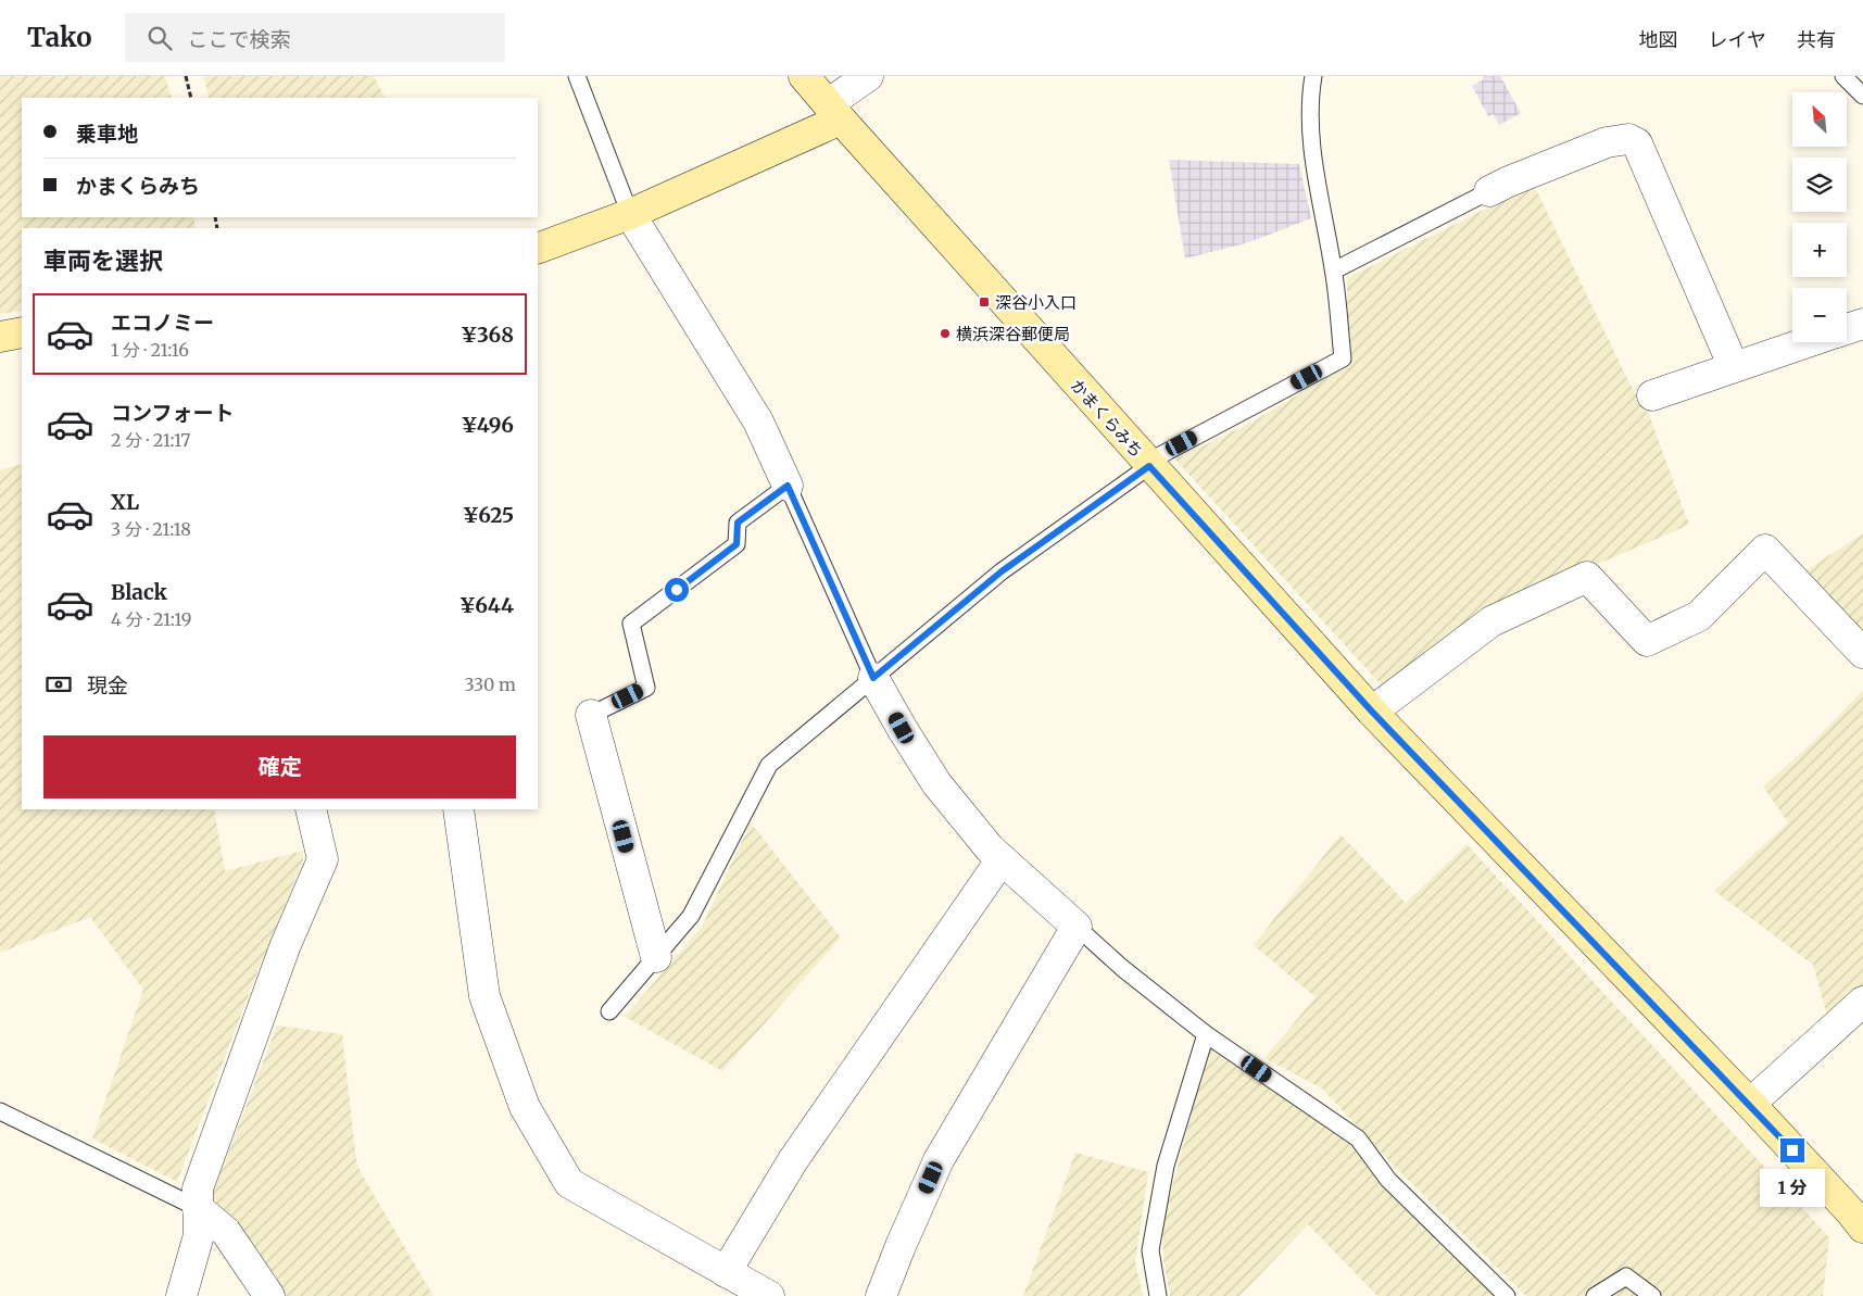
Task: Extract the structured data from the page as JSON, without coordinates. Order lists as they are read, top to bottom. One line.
{"streets":{"main road":["かまくらみち"]},"places":{"transit":["深谷小入口"],"other":["横浜深谷郵便局"]},"north":"top left","page":{"header":"Tako","search":"ここで検索","nav":["地図","レイヤ","共有"],"map_buttons":["+","−"],"banner":["乗車地","かまくらみち"],"heading":"車両を選択","list":[{"name":"エコノミー","note":"1 分 · 21:16","value":"¥368"},{"name":"コンフォート","note":"2 分 · 21:17","value":"¥496"},{"name":"XL","note":"3 分 · 21:18","value":"¥625"},{"name":"Black","note":"4 分 · 21:19","value":"¥644"}],"pay":["現金","330 m"],"buttons":"確定","bubble":"1 分"}}
